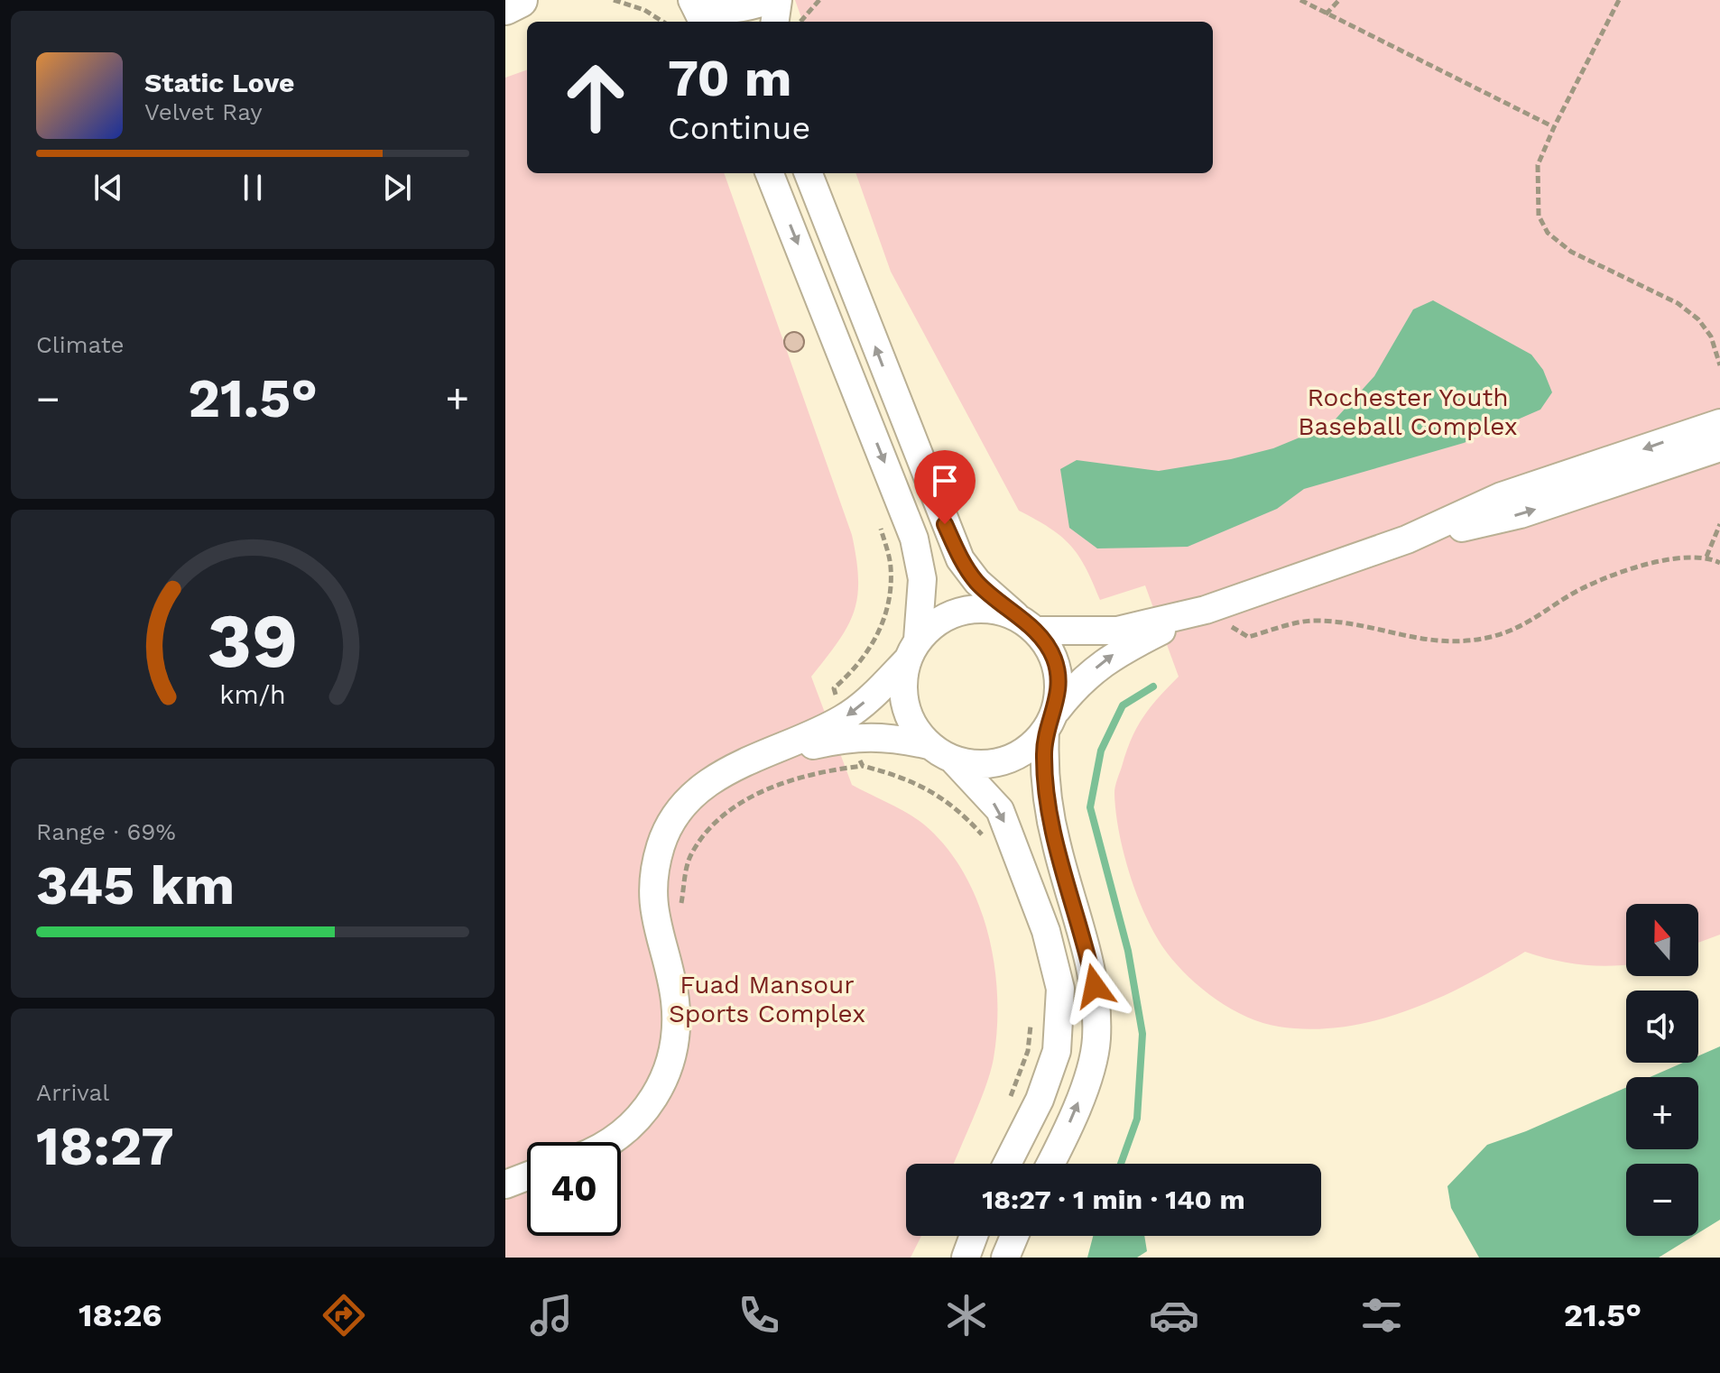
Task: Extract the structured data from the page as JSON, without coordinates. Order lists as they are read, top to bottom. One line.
{"parks":["Rochester Youth Baseball Complex","Fuad Mansour Sports Complex"],"north":"top","page":{"turn":["70 m","Continue"],"song":["Static Love","Velvet Ray"],"tile":["Climate",["Range · 69%","345 km"],["Arrival","18:27"]],"heat":["−","21.5°","+"],"map_buttons":["+","−"],"limit":"40","trip":"18:27 · 1 min · 140 m","tabs":["18:26","21.5°"],"gauge":["39","km/h"]}}
